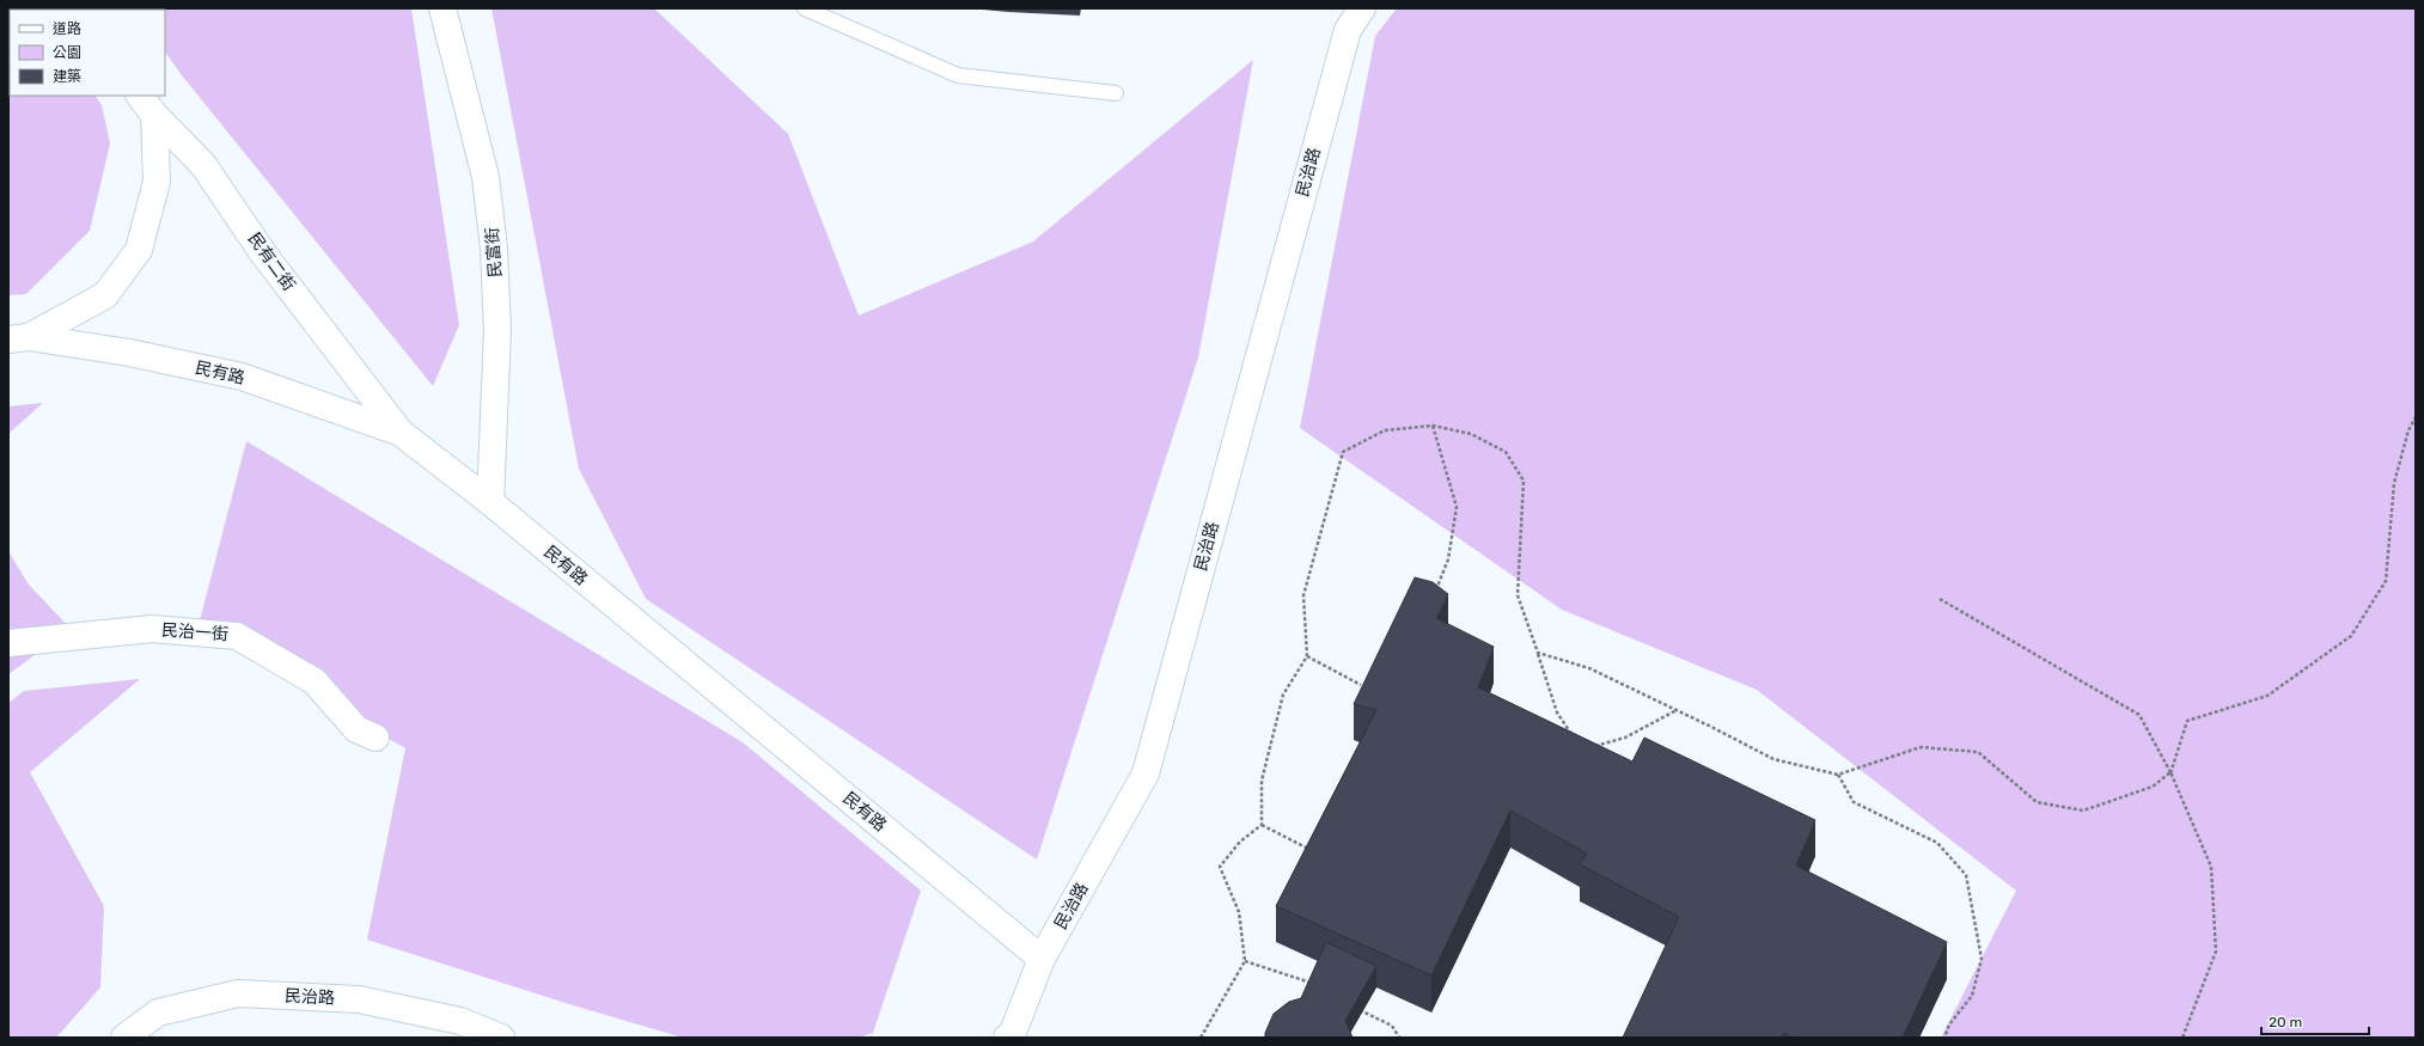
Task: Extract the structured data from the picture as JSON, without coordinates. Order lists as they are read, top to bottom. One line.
{"streets":{"street":["民治路","民富街","民有二街","民有路","民治一街"]},"crossings":[["民治路","民有路"],["民富街","民有路"],["民有二街","民有路"]],"legend":["道路","公園","建築"],"scale_bar":"20 m"}
